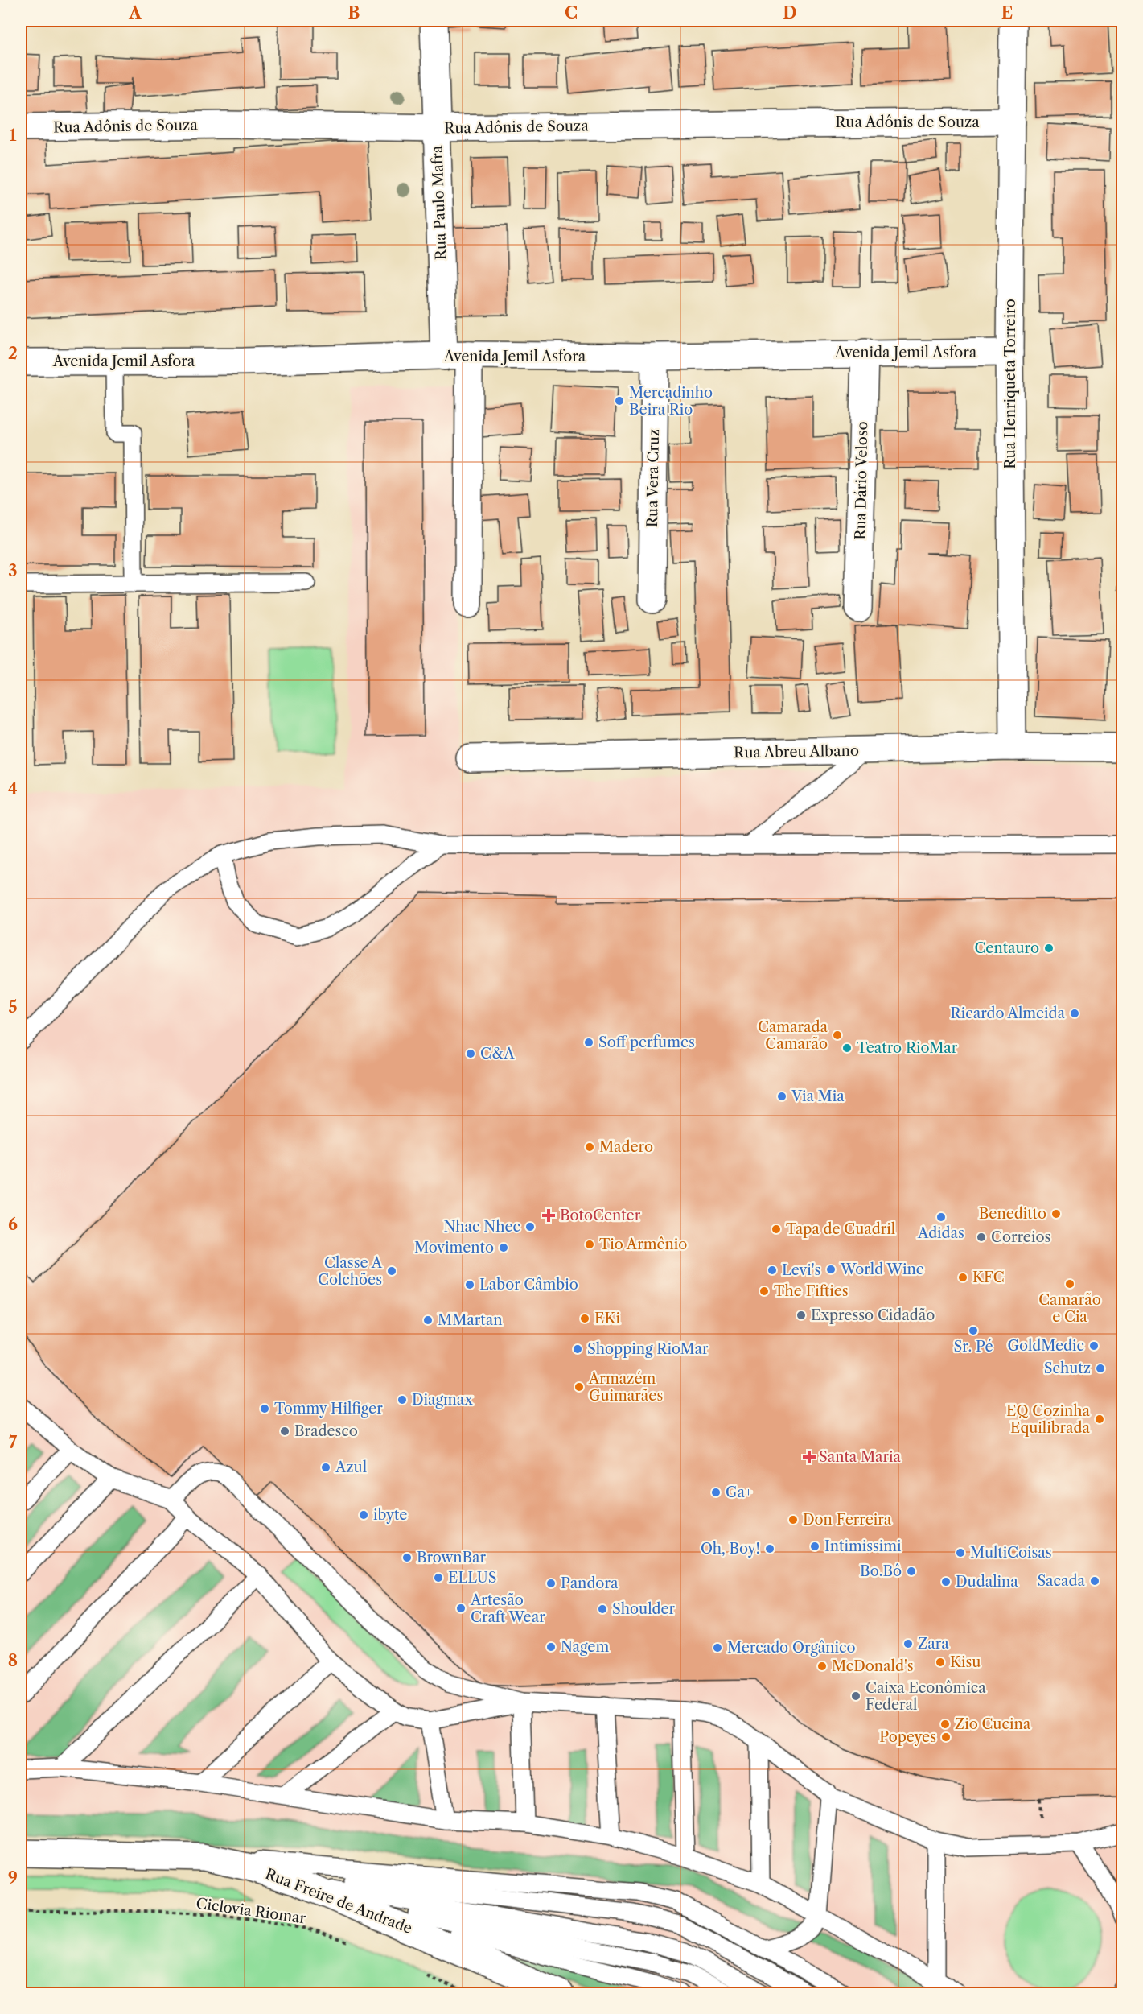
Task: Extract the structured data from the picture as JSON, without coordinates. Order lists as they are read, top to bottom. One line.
{"streets":{"street":["Rua Adônis de Souza","Rua Paulo Mafra","Avenida Jemil Asfora","Rua Henriqueta Torreiro","Rua Vera Cruz","Rua Dário Veloso","Rua Abreu Albano","Rua Freire de Andrade"],"path":["Ciclovia Riomar"]},"crossings":[["Rua Adônis de Souza","Rua Paulo Mafra"],["Rua Adônis de Souza","Rua Henriqueta Torreiro"],["Rua Paulo Mafra","Avenida Jemil Asfora"],["Avenida Jemil Asfora","Rua Henriqueta Torreiro"],["Avenida Jemil Asfora","Rua Vera Cruz"],["Avenida Jemil Asfora","Rua Dário Veloso"],["Rua Henriqueta Torreiro","Rua Abreu Albano"]],"places":{"other":["Mercadinho Beira Rio","Centauro","Ricardo Almeida","Camarada Camarão","Soff perfumes","Teatro RioMar","C&A","Via Mia","Madero","Beneditto","Adidas","Nhac Nhec","Tapa de Cuadril","Correios","Tio Armênio","Movimento","World Wine","Levi's","Classe A Colchões","KFC","Camarão e Cia","Labor Câmbio","The Fifties","Expresso Cidadão","EKi","MMartan","Sr. Pé","GoldMedic","Shopping RioMar","Schutz","Armazém Guimarães","Diagmax","Tommy Hilfiger","EQ Cozinha Equilibrada","Bradesco","Azul","Ga+","ibyte","Don Ferreira","Intimissimi","Oh, Boy!","MultiCoisas","BrownBar","Bo.Bô","ELLUS","Sacada","Dudalina","Pandora","Artesão Craft Wear","Shoulder","Zara","Nagem","Mercado Orgânico","Kisu","McDonald's","Caixa Econômica Federal","Zio Cucina","Popeyes"],"health":["BotoCenter","Santa Maria"]},"grid":{"columns":["A","B","C","D","E"],"rows":["1","2","3","4","5","6","7","8","9"]}}
